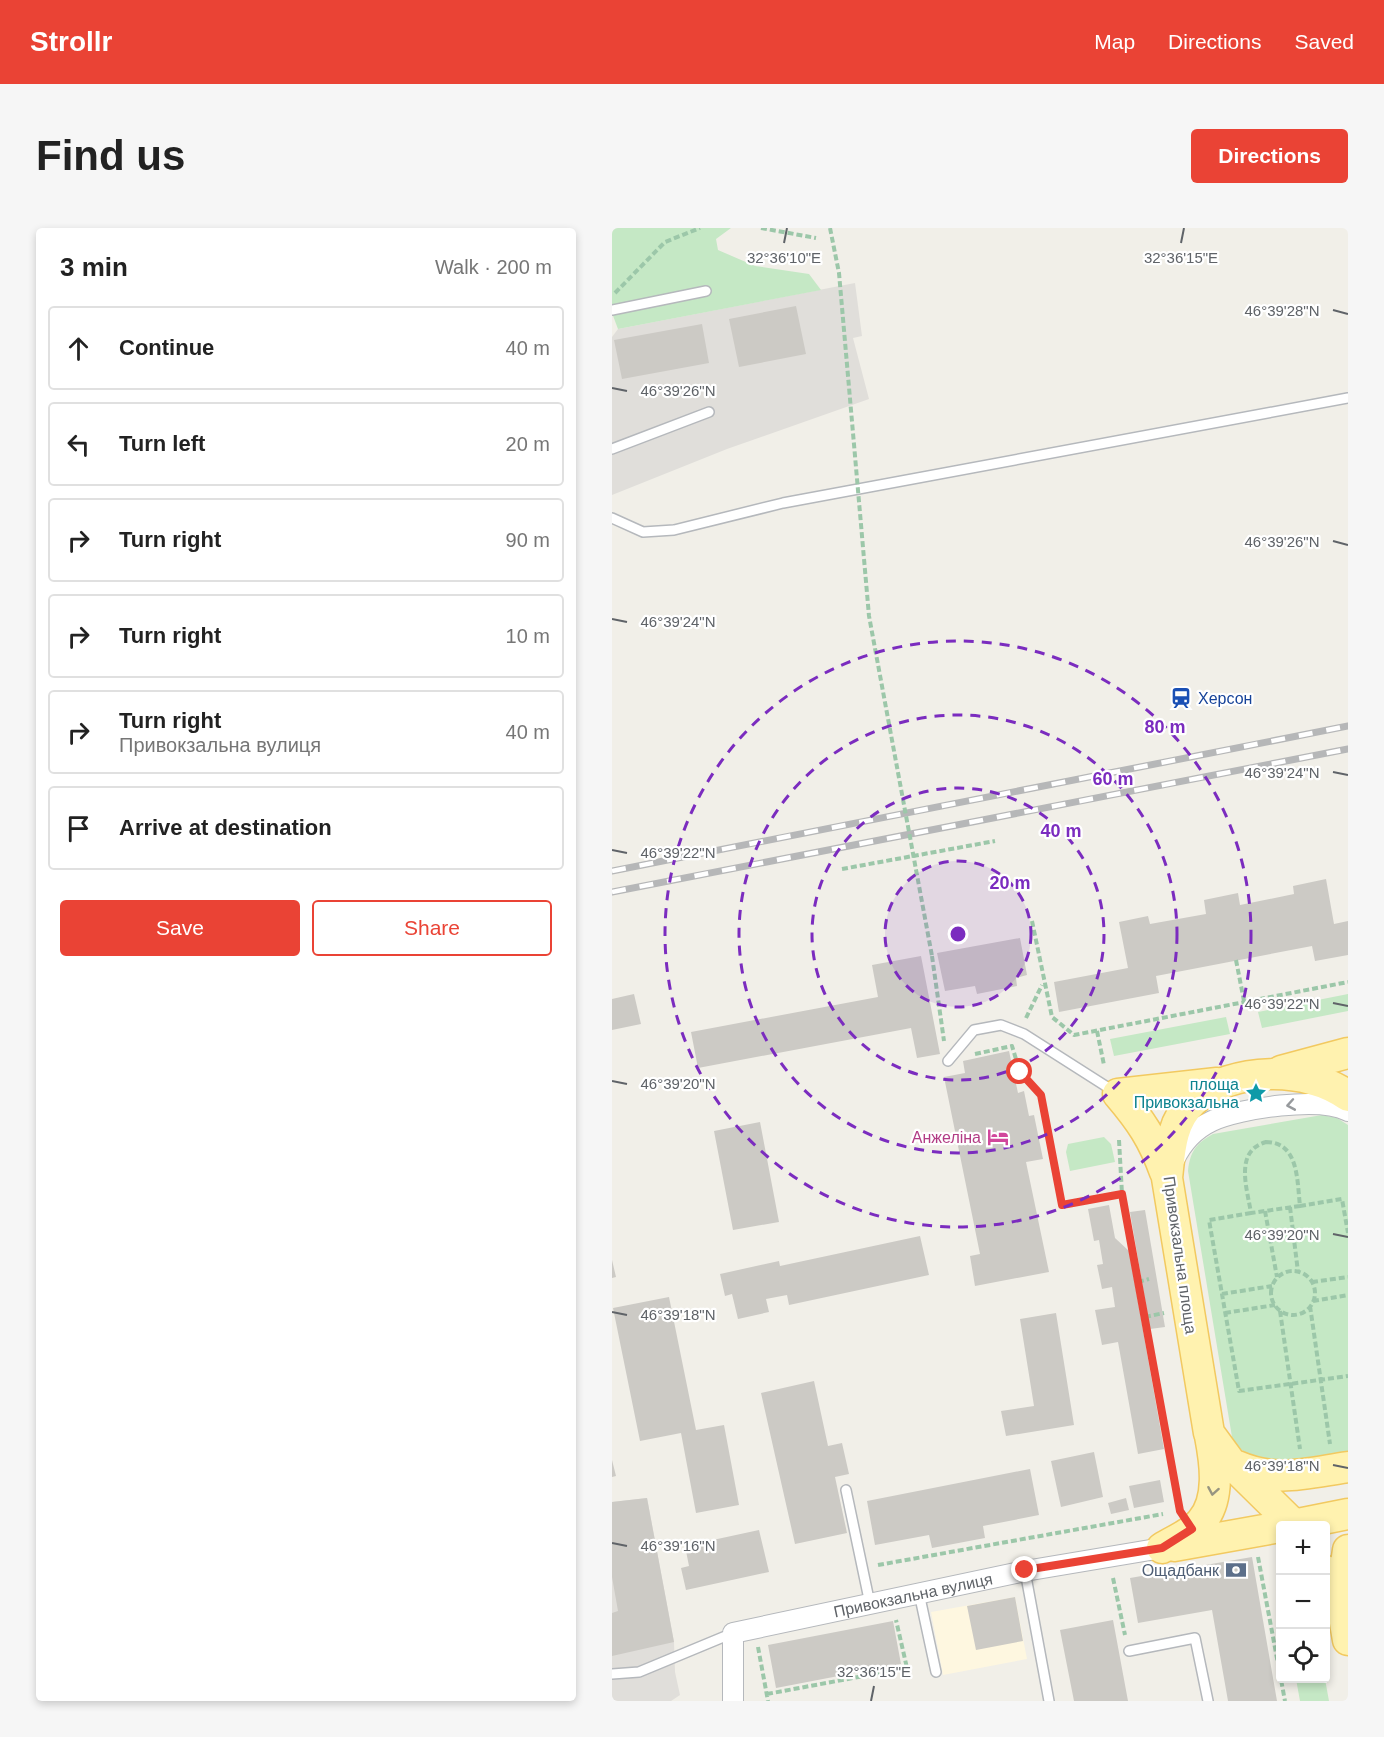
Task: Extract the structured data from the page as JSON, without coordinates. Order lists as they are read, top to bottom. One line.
{"streets":{"main road":["Привокзальна площа"],"street":["Привокзальна вулиця"]},"places":{"station":["Херсон"],"place":["площа Привокзальна"],"hotel":["Анжеліна"],"bank":["Ощадбанк"]},"page":{"header":"Strollr","nav":["Map","Directions","Saved"],"buttons":["Directions",["Save","Share"]],"title":"Find us","heading":["3 min","Walk · 200 m"],"list":[["Continue","40 m"],["Turn left","20 m"],["Turn right","90 m"],["Turn right","10 m"],["Turn right","Привокзальна вулиця","40 m"],"Arrive at destination"],"map_buttons":["+","−"]},"coordinates":["32°36'10\"E","32°36'15\"E","46°39'28\"N","46°39'26\"N","46°39'24\"N","46°39'22\"N","46°39'20\"N","46°39'18\"N","46°39'16\"N"],"rings":["80 m","60 m","40 m","20 m"]}
